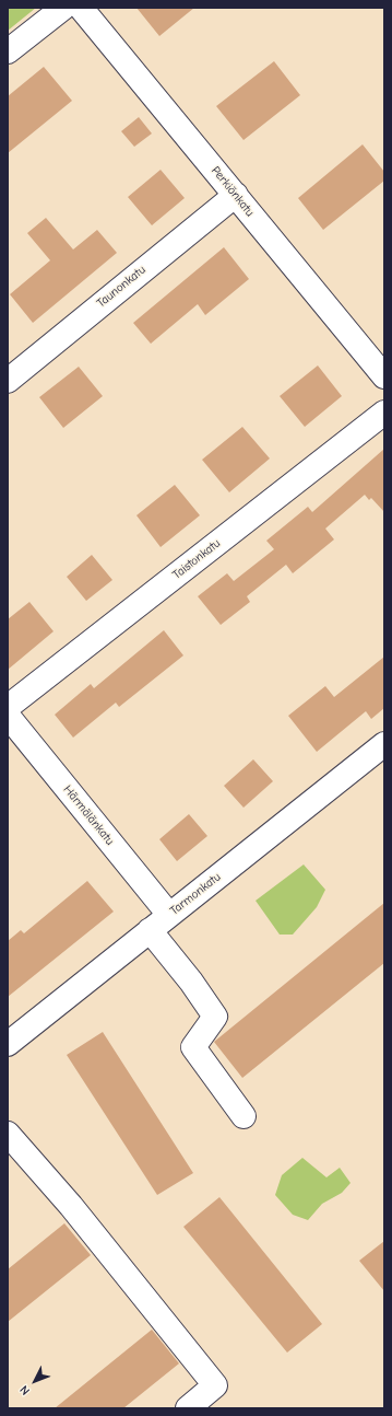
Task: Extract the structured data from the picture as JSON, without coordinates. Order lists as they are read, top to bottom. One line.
{"streets":{"street":["Perkiönkatu","Taunonkatu","Taistonkatu","Härmälänkatu","Tarmonkatu"]},"crossings":[["Perkiönkatu","Taunonkatu"],["Härmälänkatu","Tarmonkatu"]],"north":"bottom left"}
